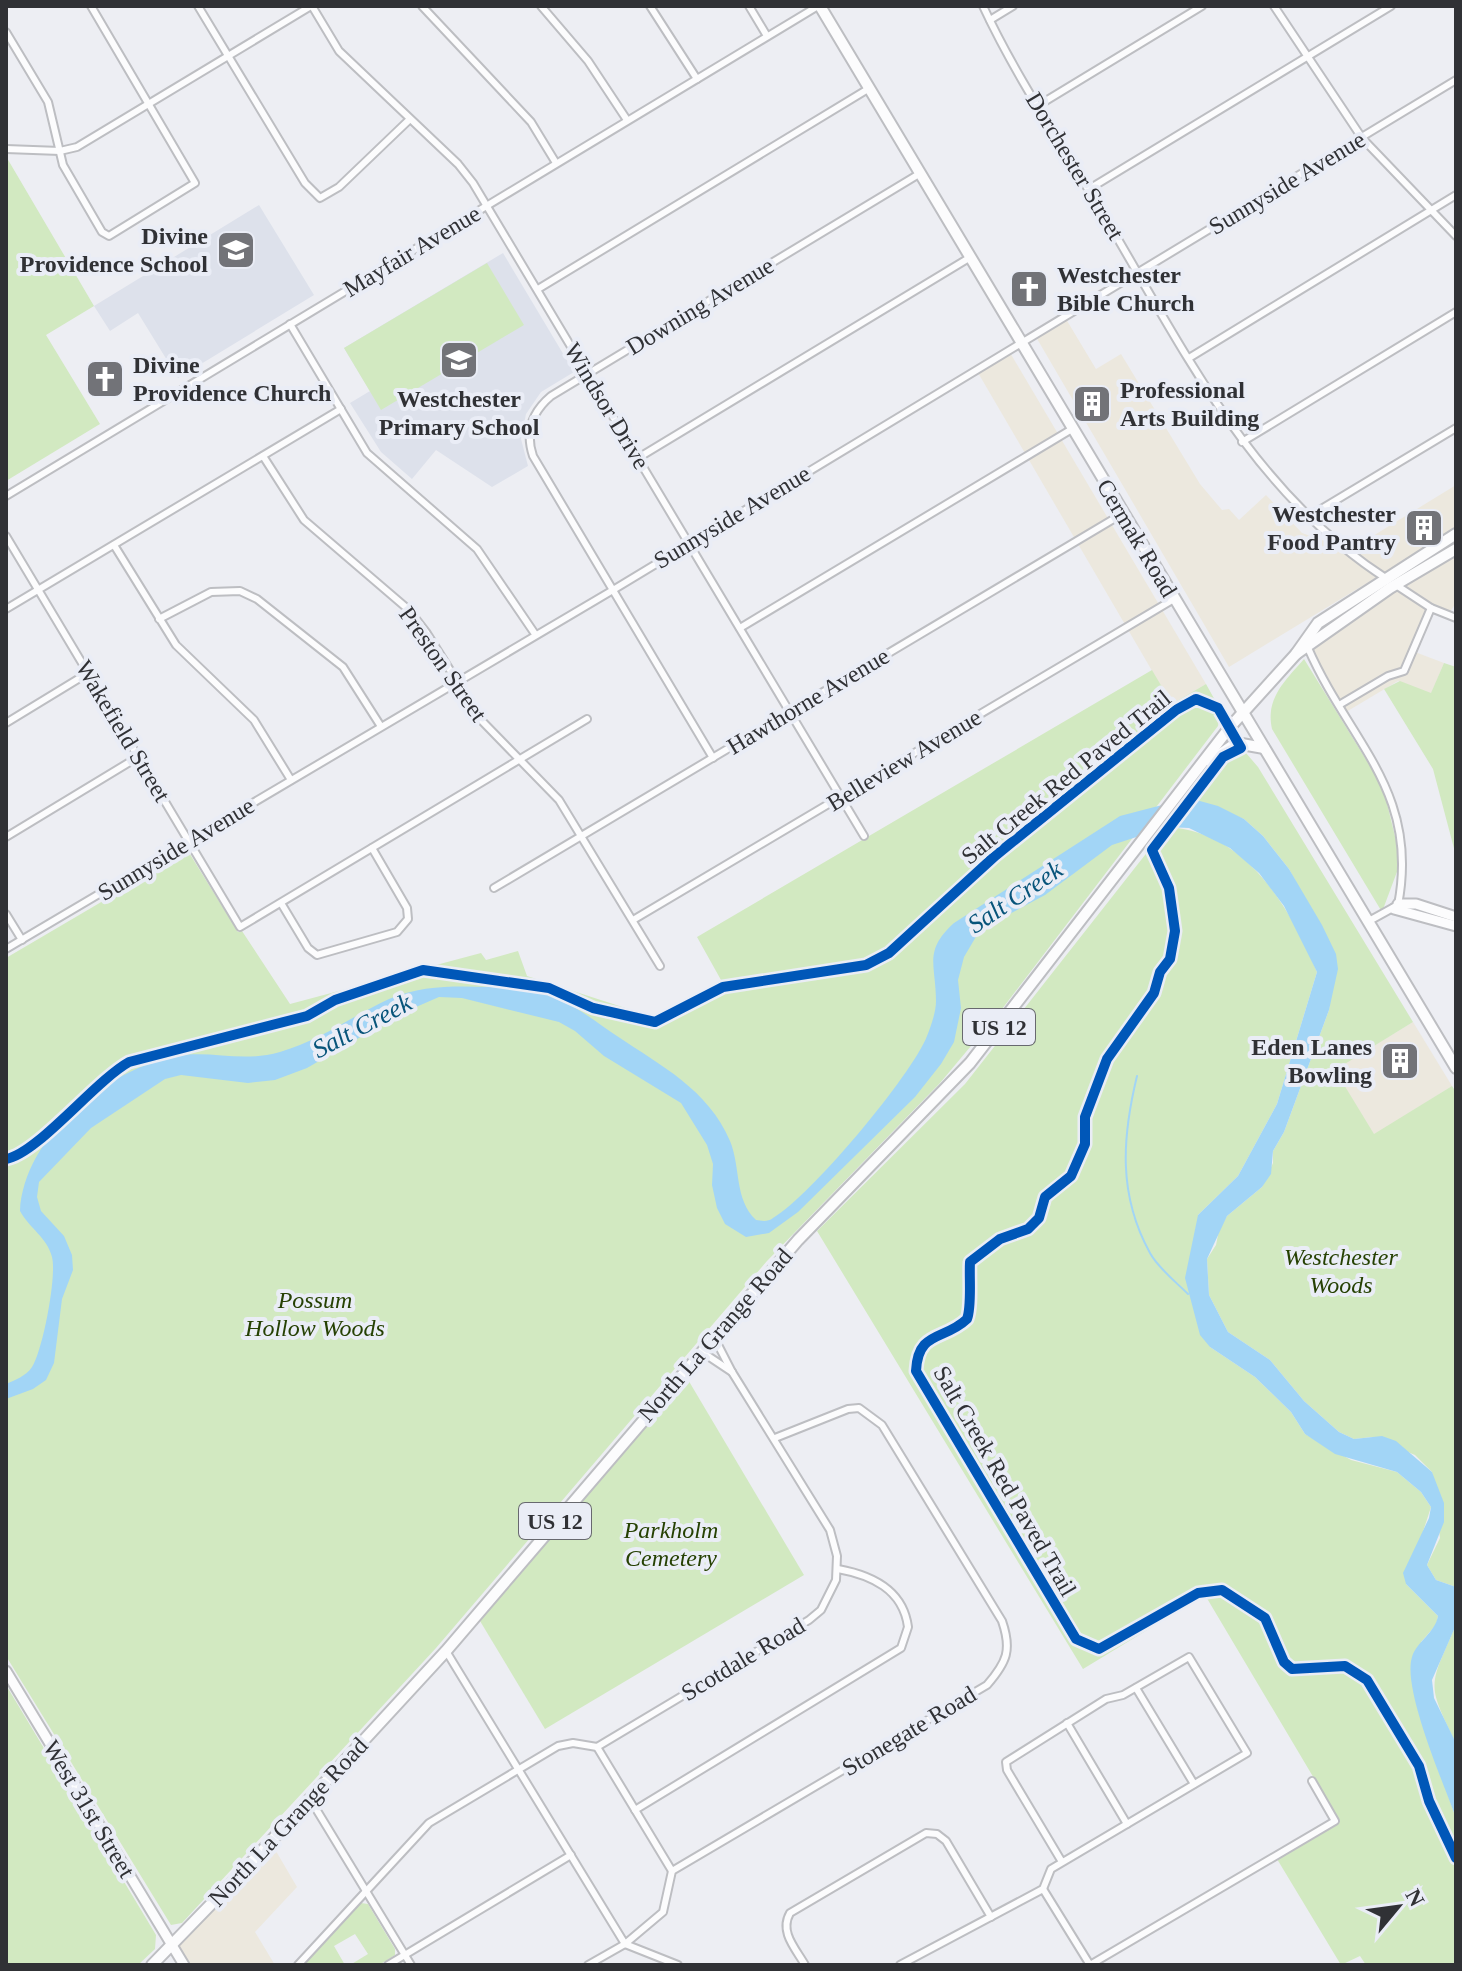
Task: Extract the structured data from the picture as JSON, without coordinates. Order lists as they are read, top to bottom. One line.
{"streets":{"main road":["Cermak Road","US 12","North La Grange Road","West 31st Street"],"street":["Dorchester Street","Sunnyside Avenue","Mayfair Avenue","Downing Avenue","Windsor Drive","Preston Street","Hawthorne Avenue","Wakefield Street","Belleview Avenue","Scotdale Road","Stonegate Road"],"cycle path":["Salt Creek Red Paved Trail"]},"crossings":[["Dorchester Street","Sunnyside Avenue"],["Dorchester Street","US 12"],["Sunnyside Avenue","Downing Avenue"],["Sunnyside Avenue","Windsor Drive"],["Sunnyside Avenue","Cermak Road"],["Sunnyside Avenue","Preston Street"],["Sunnyside Avenue","Wakefield Street"],["Mayfair Avenue","Windsor Drive"],["Mayfair Avenue","Cermak Road"],["Downing Avenue","Windsor Drive"],["Downing Avenue","Cermak Road"],["Downing Avenue","Hawthorne Avenue"],["Windsor Drive","Hawthorne Avenue"],["Windsor Drive","Belleview Avenue"],["Cermak Road","Hawthorne Avenue"],["Cermak Road","Belleview Avenue"],["Cermak Road","US 12"],["Cermak Road","North La Grange Road"],["Preston Street","Hawthorne Avenue"],["Preston Street","Belleview Avenue"],["US 12","North La Grange Road"],["US 12","West 31st Street"],["North La Grange Road","West 31st Street"]],"water":["Salt Creek"],"parks":["Westchester Woods","Possum Hollow Woods","Parkholm Cemetery"],"places":{"school or university":["Divine Providence School","Westchester Primary School"],"church":["Westchester Bible Church","Divine Providence Church"],"building":["Professional Arts Building","Westchester Food Pantry","Eden Lanes Bowling"]},"north":"top right"}
